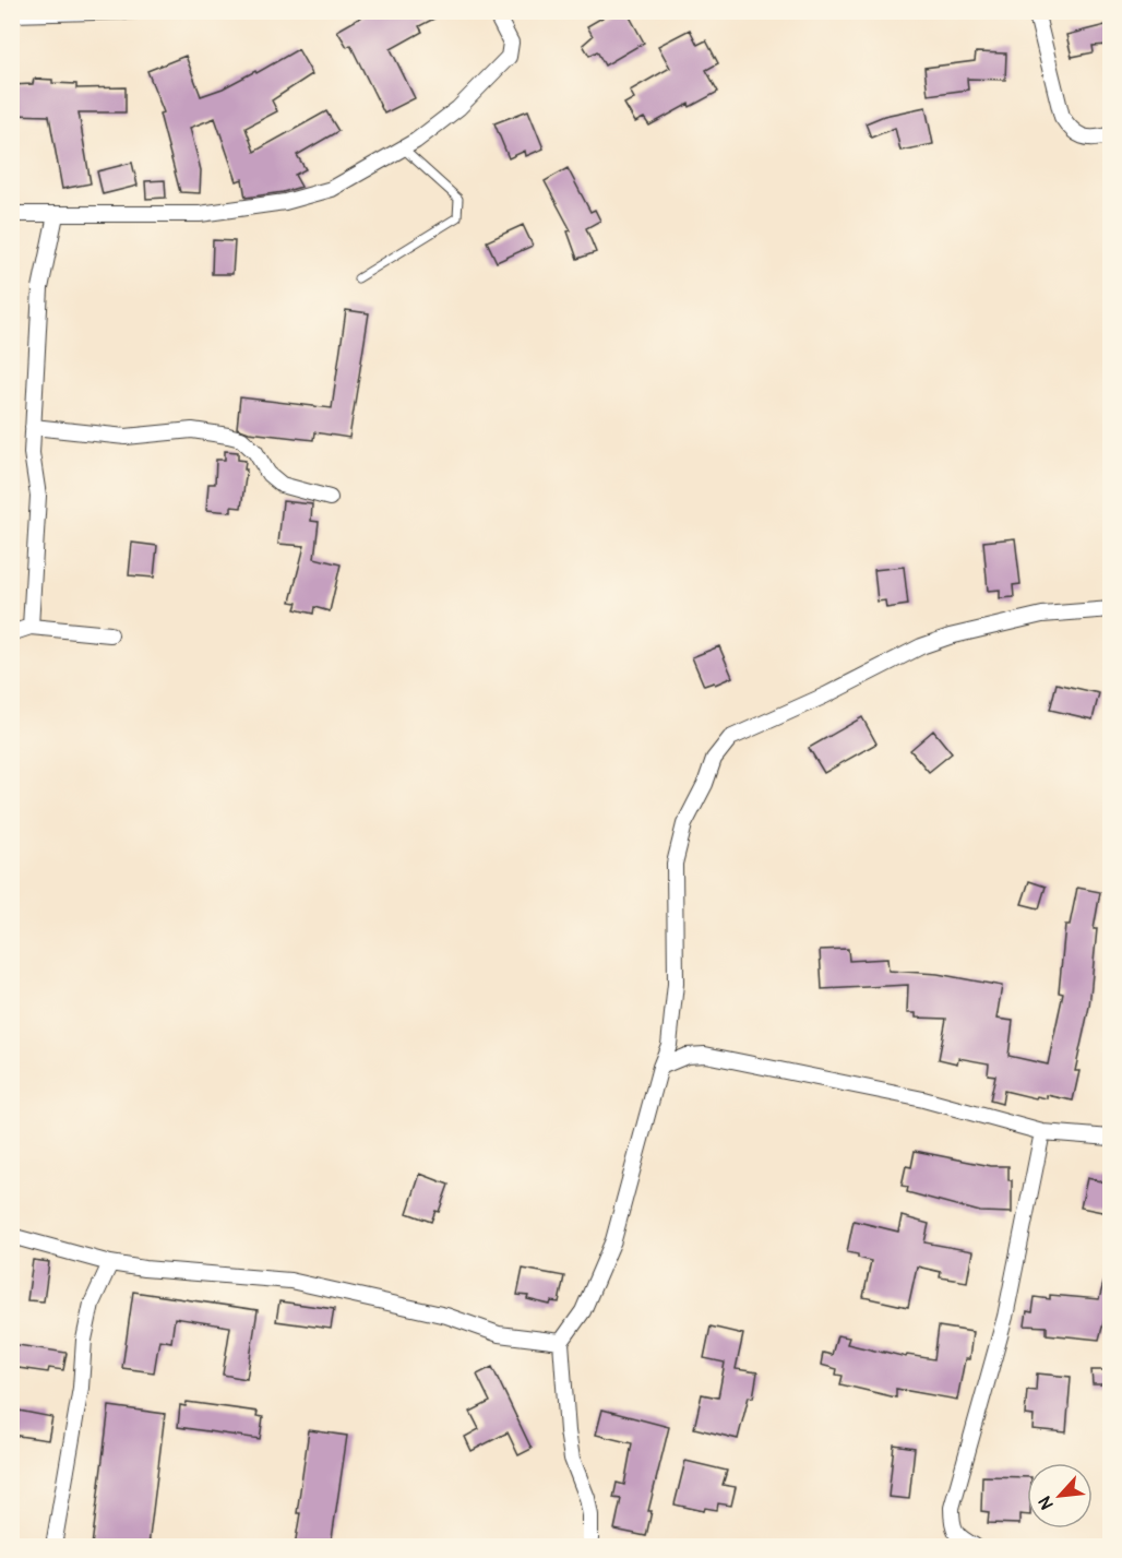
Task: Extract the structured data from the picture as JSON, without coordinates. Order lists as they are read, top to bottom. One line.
{"north":"bottom left"}
